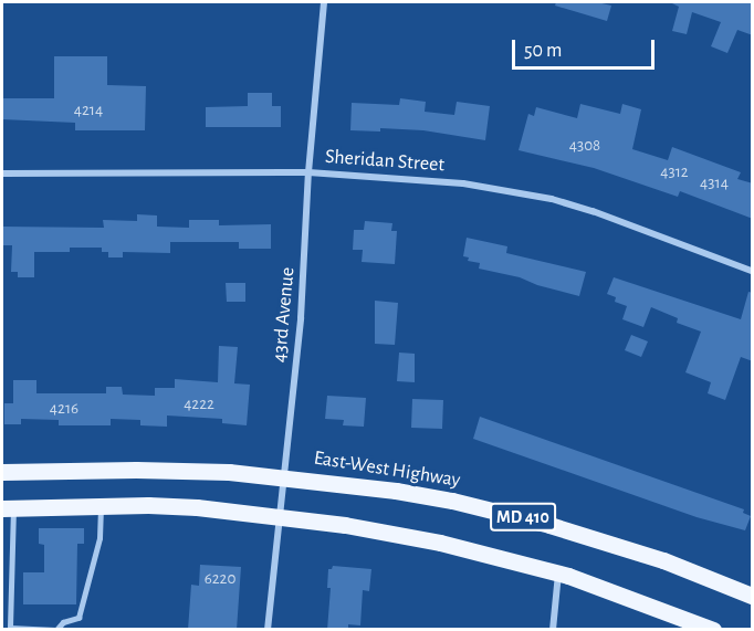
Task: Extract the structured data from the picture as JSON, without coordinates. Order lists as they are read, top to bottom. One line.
{"streets":{"main road":["East-West Highway","MD 410"],"street":["Sheridan Street","43rd Avenue"]},"crossings":[["Sheridan Street","43rd Avenue"],["43rd Avenue","East-West Highway"],["43rd Avenue","MD 410"]],"house_numbers":["4214","4308","4312","4314","4222","4216","6220"],"scale_bar":"50 m"}
